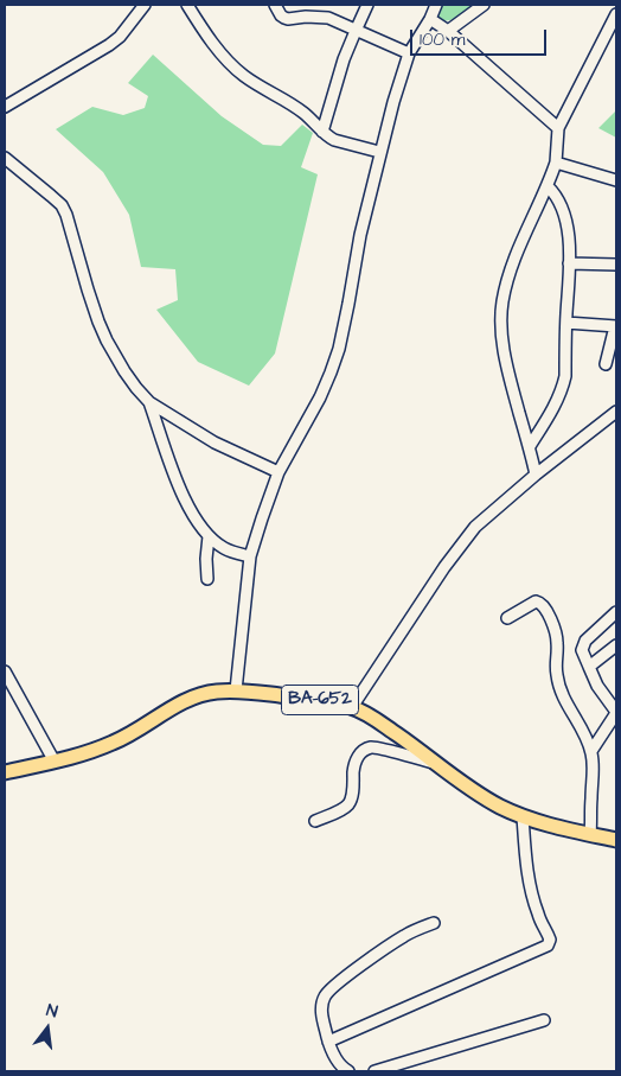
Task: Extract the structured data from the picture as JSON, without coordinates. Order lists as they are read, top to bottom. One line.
{"streets":{"main road":["BA-652"]},"scale_bar":"100 m","north":"top"}
